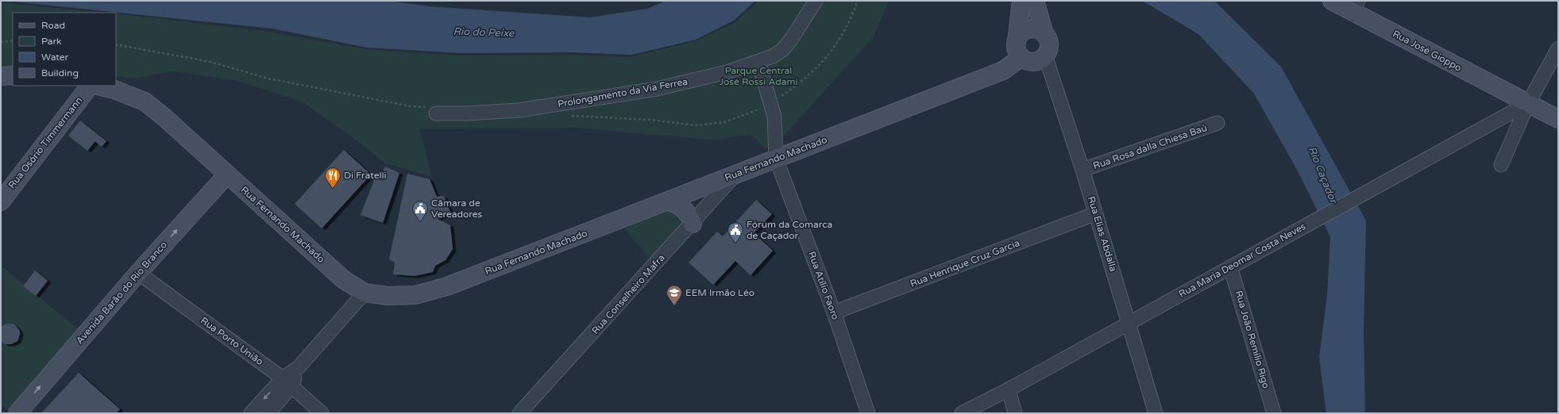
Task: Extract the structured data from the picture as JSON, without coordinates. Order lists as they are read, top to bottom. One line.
{"streets":{"main road":["Rua José Gioppo","Rua Osório Timmermann","Rua Fernando Machado","Avenida Barão do Rio Branco"],"street":["Prolongamento da Via Ferrea","Rua Rosa dalla Chiesa Baú","Rua Elias Abdalla","Rua Maria Deomar Costa Neves","Rua Henrique Cruz Garcia","Rua Atílio Faoro","Rua Conselheiro Mafra","Rua João Remílio Rigo","Rua Porto União"]},"crossings":[["Rua José Gioppo","Rua Maria Deomar Costa Neves"],["Prolongamento da Via Ferrea","Rua Atílio Faoro"],["Rua Rosa dalla Chiesa Baú","Rua Elias Abdalla"],["Rua Fernando Machado","Rua Elias Abdalla"],["Rua Fernando Machado","Rua Atílio Faoro"],["Rua Fernando Machado","Avenida Barão do Rio Branco"],["Rua Fernando Machado","Rua Conselheiro Mafra"],["Rua Elias Abdalla","Rua Maria Deomar Costa Neves"],["Rua Elias Abdalla","Rua Henrique Cruz Garcia"],["Rua Maria Deomar Costa Neves","Rua João Remílio Rigo"],["Rua Henrique Cruz Garcia","Rua Atílio Faoro"],["Avenida Barão do Rio Branco","Rua Porto União"]],"one_way":["Avenida Barão do Rio Branco"],"water":["Rio do Peixe","Rio Caçador"],"parks":["Parque Central José Rossi Adami"],"places":{"restaurant":["Di Fratelli"],"public building":["Câmara de Vereadores","Fórum da Comarca de Caçador"],"school or university":["EEM Irmão Léo"]},"legend":["Road","Park","Water","Building"]}
